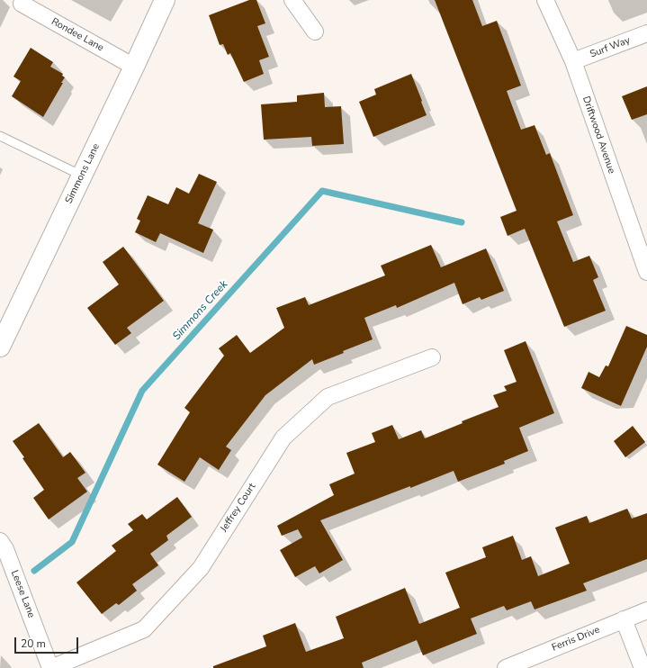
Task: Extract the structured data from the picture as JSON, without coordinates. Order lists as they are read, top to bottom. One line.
{"streets":{"street":["Rondee Lane","Surf Way","Driftwood Avenue","Simmons Lane","Jeffrey Court","Leese Lane","Ferris Drive"]},"crossings":[["Rondee Lane","Simmons Lane"],["Surf Way","Driftwood Avenue"],["Jeffrey Court","Leese Lane"]],"water":["Simmons Creek"],"scale_bar":"20 m"}
